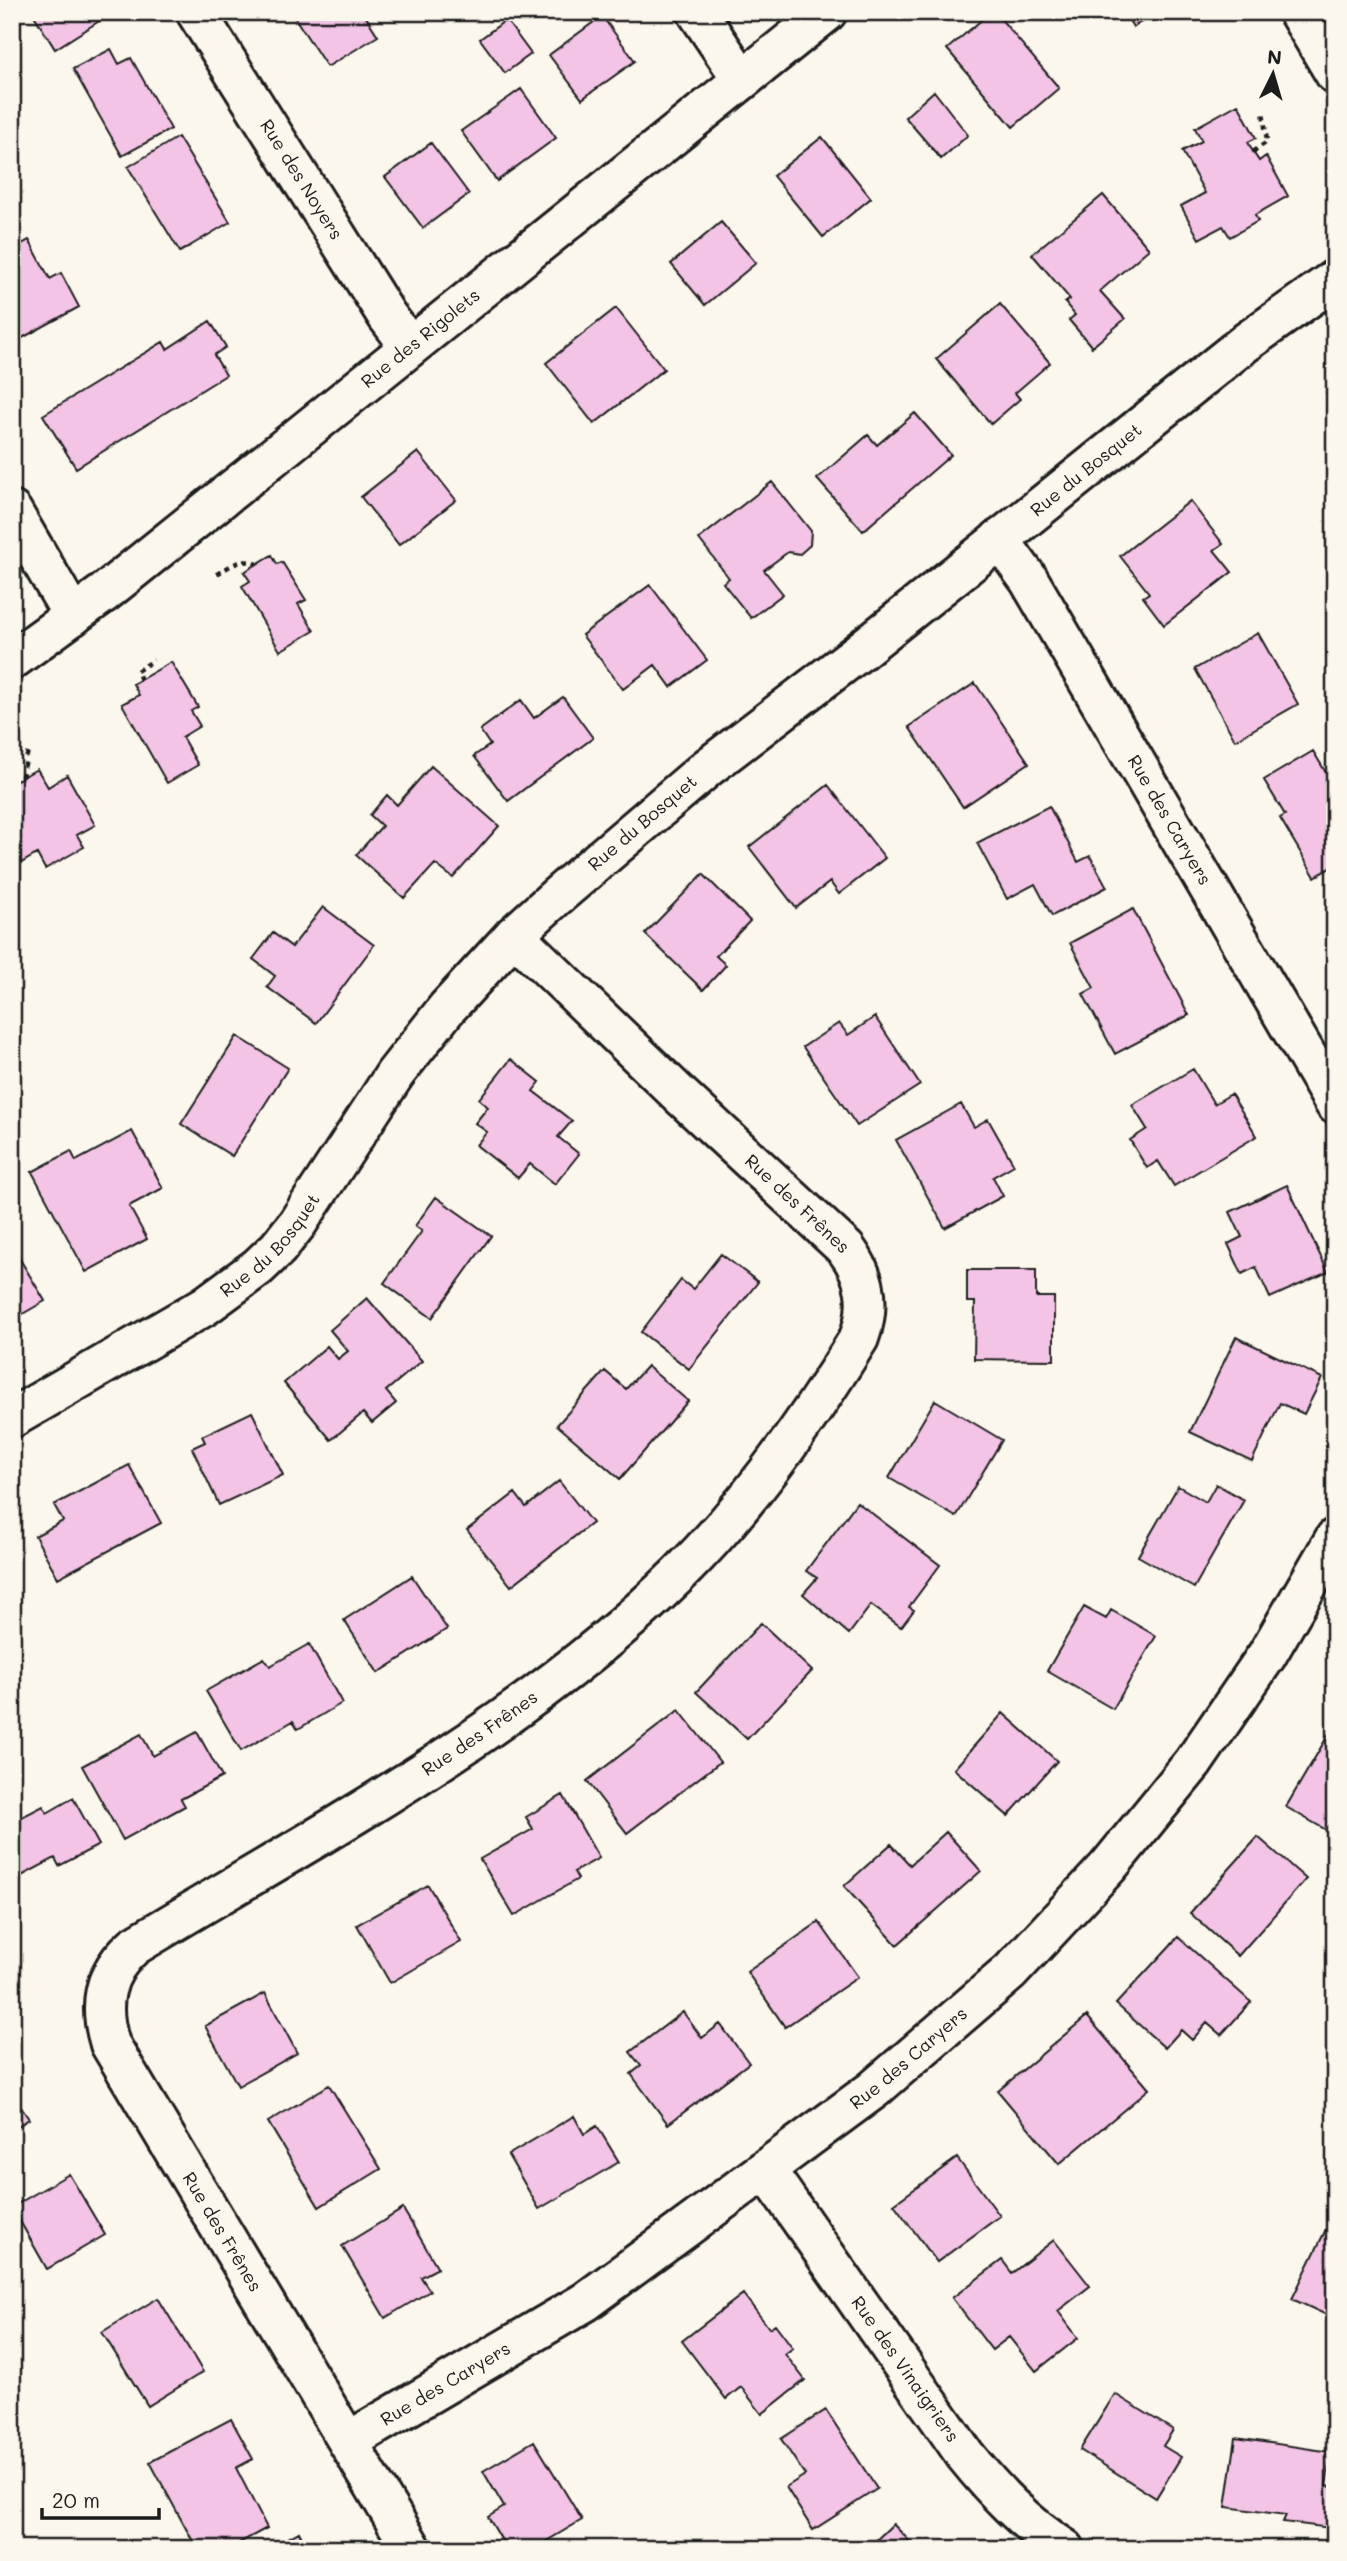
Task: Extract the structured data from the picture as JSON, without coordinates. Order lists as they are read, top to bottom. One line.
{"streets":{"street":["Rue des Noyers","Rue des Rigolets","Rue du Bosquet","Rue des Caryers","Rue des Frênes","Rue des Vinaigriers"]},"crossings":[["Rue des Noyers","Rue des Rigolets"],["Rue du Bosquet","Rue des Caryers"],["Rue du Bosquet","Rue des Frênes"],["Rue des Caryers","Rue des Frênes"],["Rue des Caryers","Rue des Vinaigriers"]],"scale_bar":"20 m","north":"top"}
